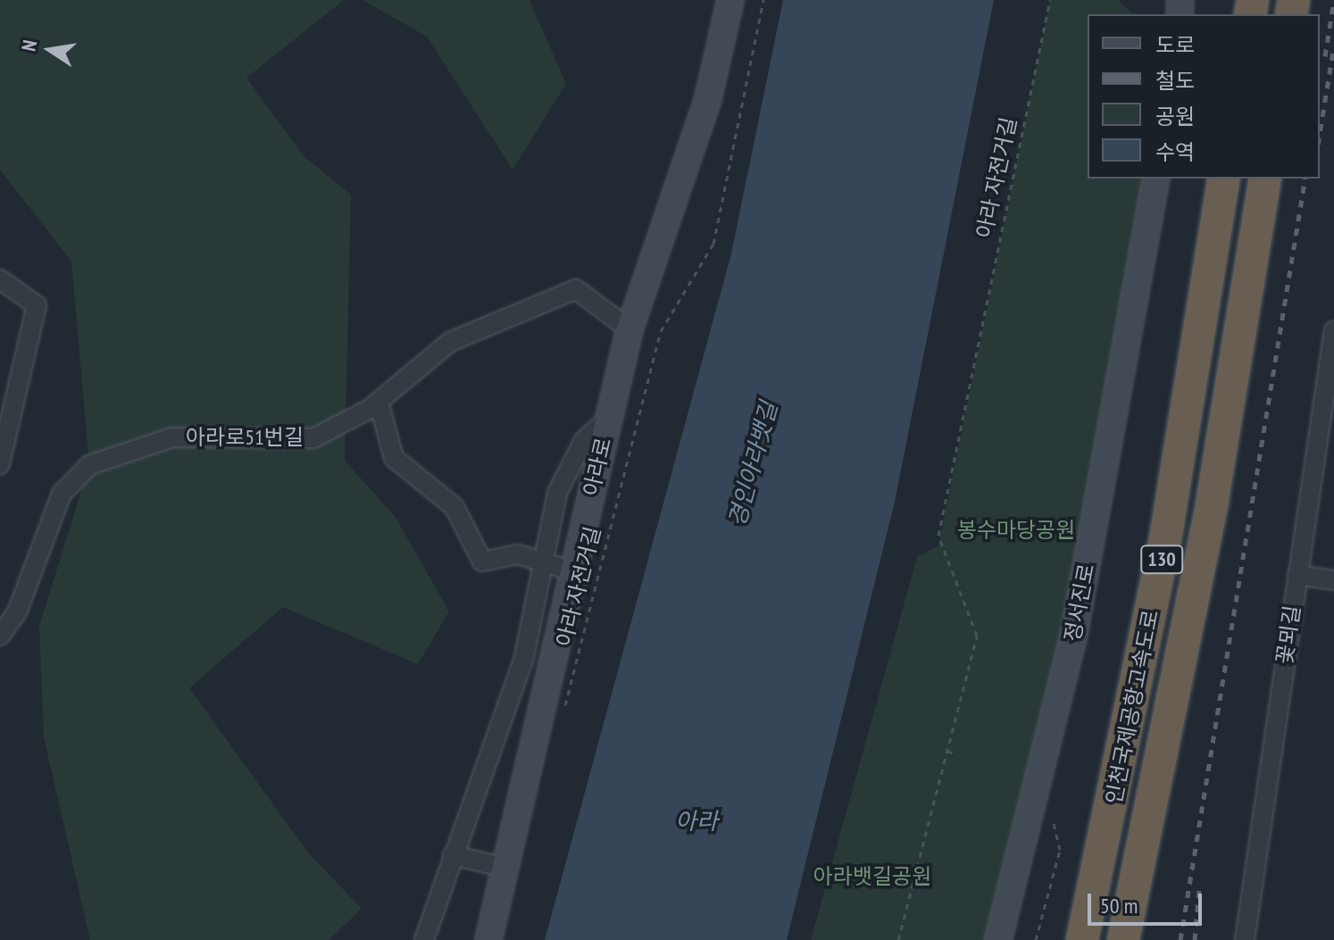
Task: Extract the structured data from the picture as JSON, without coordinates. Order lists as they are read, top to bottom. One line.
{"streets":{"highway":["130","인천국제공항고속도로"],"main road":["아라로","정서진로"],"street":["아라로51번길","꽃뫼길"],"path":["아라 자전거길"]},"crossings":[["아라로51번길","아라로"]],"water":["경인아라뱃길","아라"],"parks":["봉수마당공원","아라뱃길공원"],"legend":["도로","철도","공원","수역"],"scale_bar":"50 m","north":"left"}
